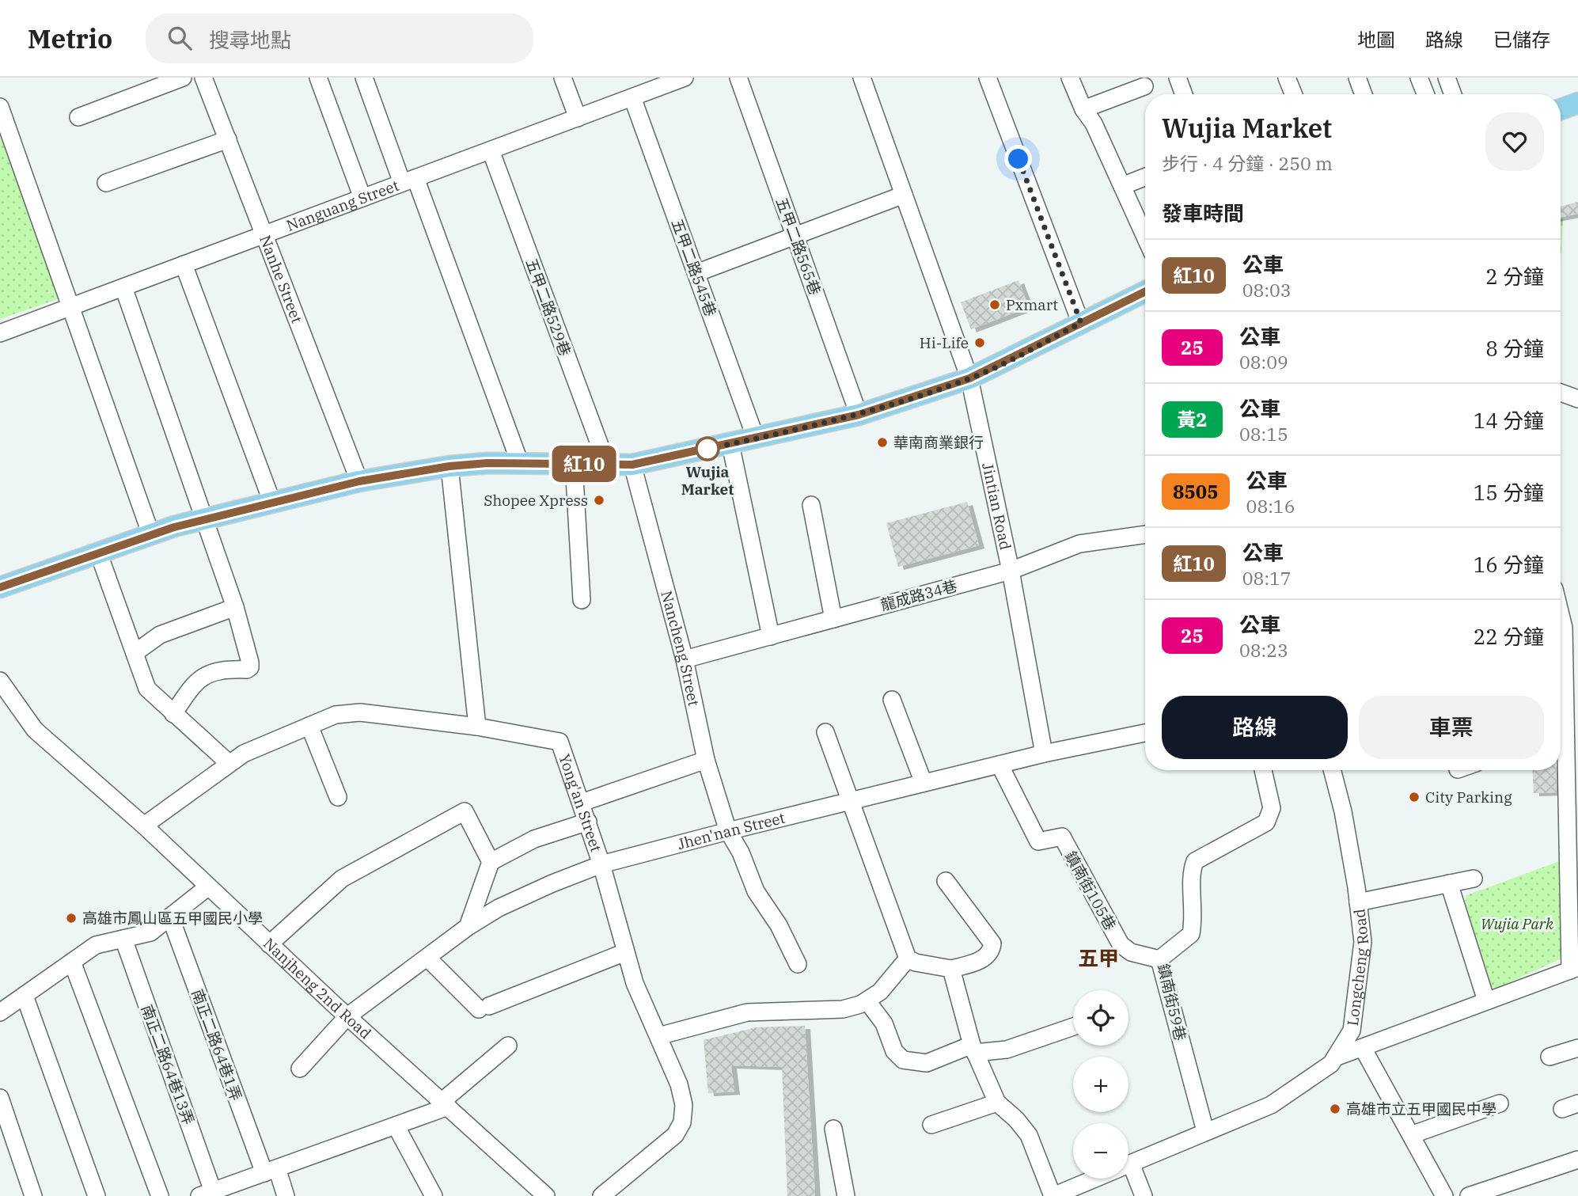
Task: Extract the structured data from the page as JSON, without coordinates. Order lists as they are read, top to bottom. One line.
{"streets":{"street":["Nanguang Street","五甲二路565巷","五甲二路545巷","Nanhe Street","五甲二路529巷","Jintian Road","龍成路34巷","Nancheng Street","Yong'an Street","Jhen'nan Street","鎮南街105巷","Longcheng Road","Nanjheng 2nd Road","鎮南街59巷","南正二路64巷1弄","南正二路64巷13弄"]},"crossings":[["Nanguang Street","五甲二路545巷"],["Nanguang Street","Nanhe Street"],["Nanguang Street","五甲二路529巷"],["Jintian Road","龍成路34巷"],["Jintian Road","Jhen'nan Street"],["龍成路34巷","Nancheng Street"],["Nancheng Street","Jhen'nan Street"],["Yong'an Street","Jhen'nan Street"],["Yong'an Street","Nanjheng 2nd Road"],["Jhen'nan Street","鎮南街105巷"],["Jhen'nan Street","Nanjheng 2nd Road"],["鎮南街105巷","鎮南街59巷"],["Longcheng Road","鎮南街59巷"]],"districts":["五甲"],"parks":["Wujia Park"],"places":["Pxmart","Hi-Life","華南商業銀行","Wujia Market","Shopee Xpress","City Parking","高雄市鳳山區五甲國民小學","高雄市立五甲國民中學"],"lines":["bus line 紅10"],"page":{"header":"Metrio","search":"搜尋地點","nav":["地圖","路線","已儲存"],"on_map":"紅10","heading":[["Wujia Market","步行 · 4 分鐘 · 250 m"],"發車時間"],"list":[{"mark":"紅10","name":"公車","note":"08:03","value":"2 分鐘"},{"mark":"25","name":"公車","note":"08:09","value":"8 分鐘"},{"mark":"黃2","name":"公車","note":"08:15","value":"14 分鐘"},{"mark":"8505","name":"公車","note":"08:16","value":"15 分鐘"},{"mark":"紅10","name":"公車","note":"08:17","value":"16 分鐘"},{"mark":"25","name":"公車","note":"08:23","value":"22 分鐘"}],"buttons":["路線","車票"],"map_buttons":["+","−"]}}
